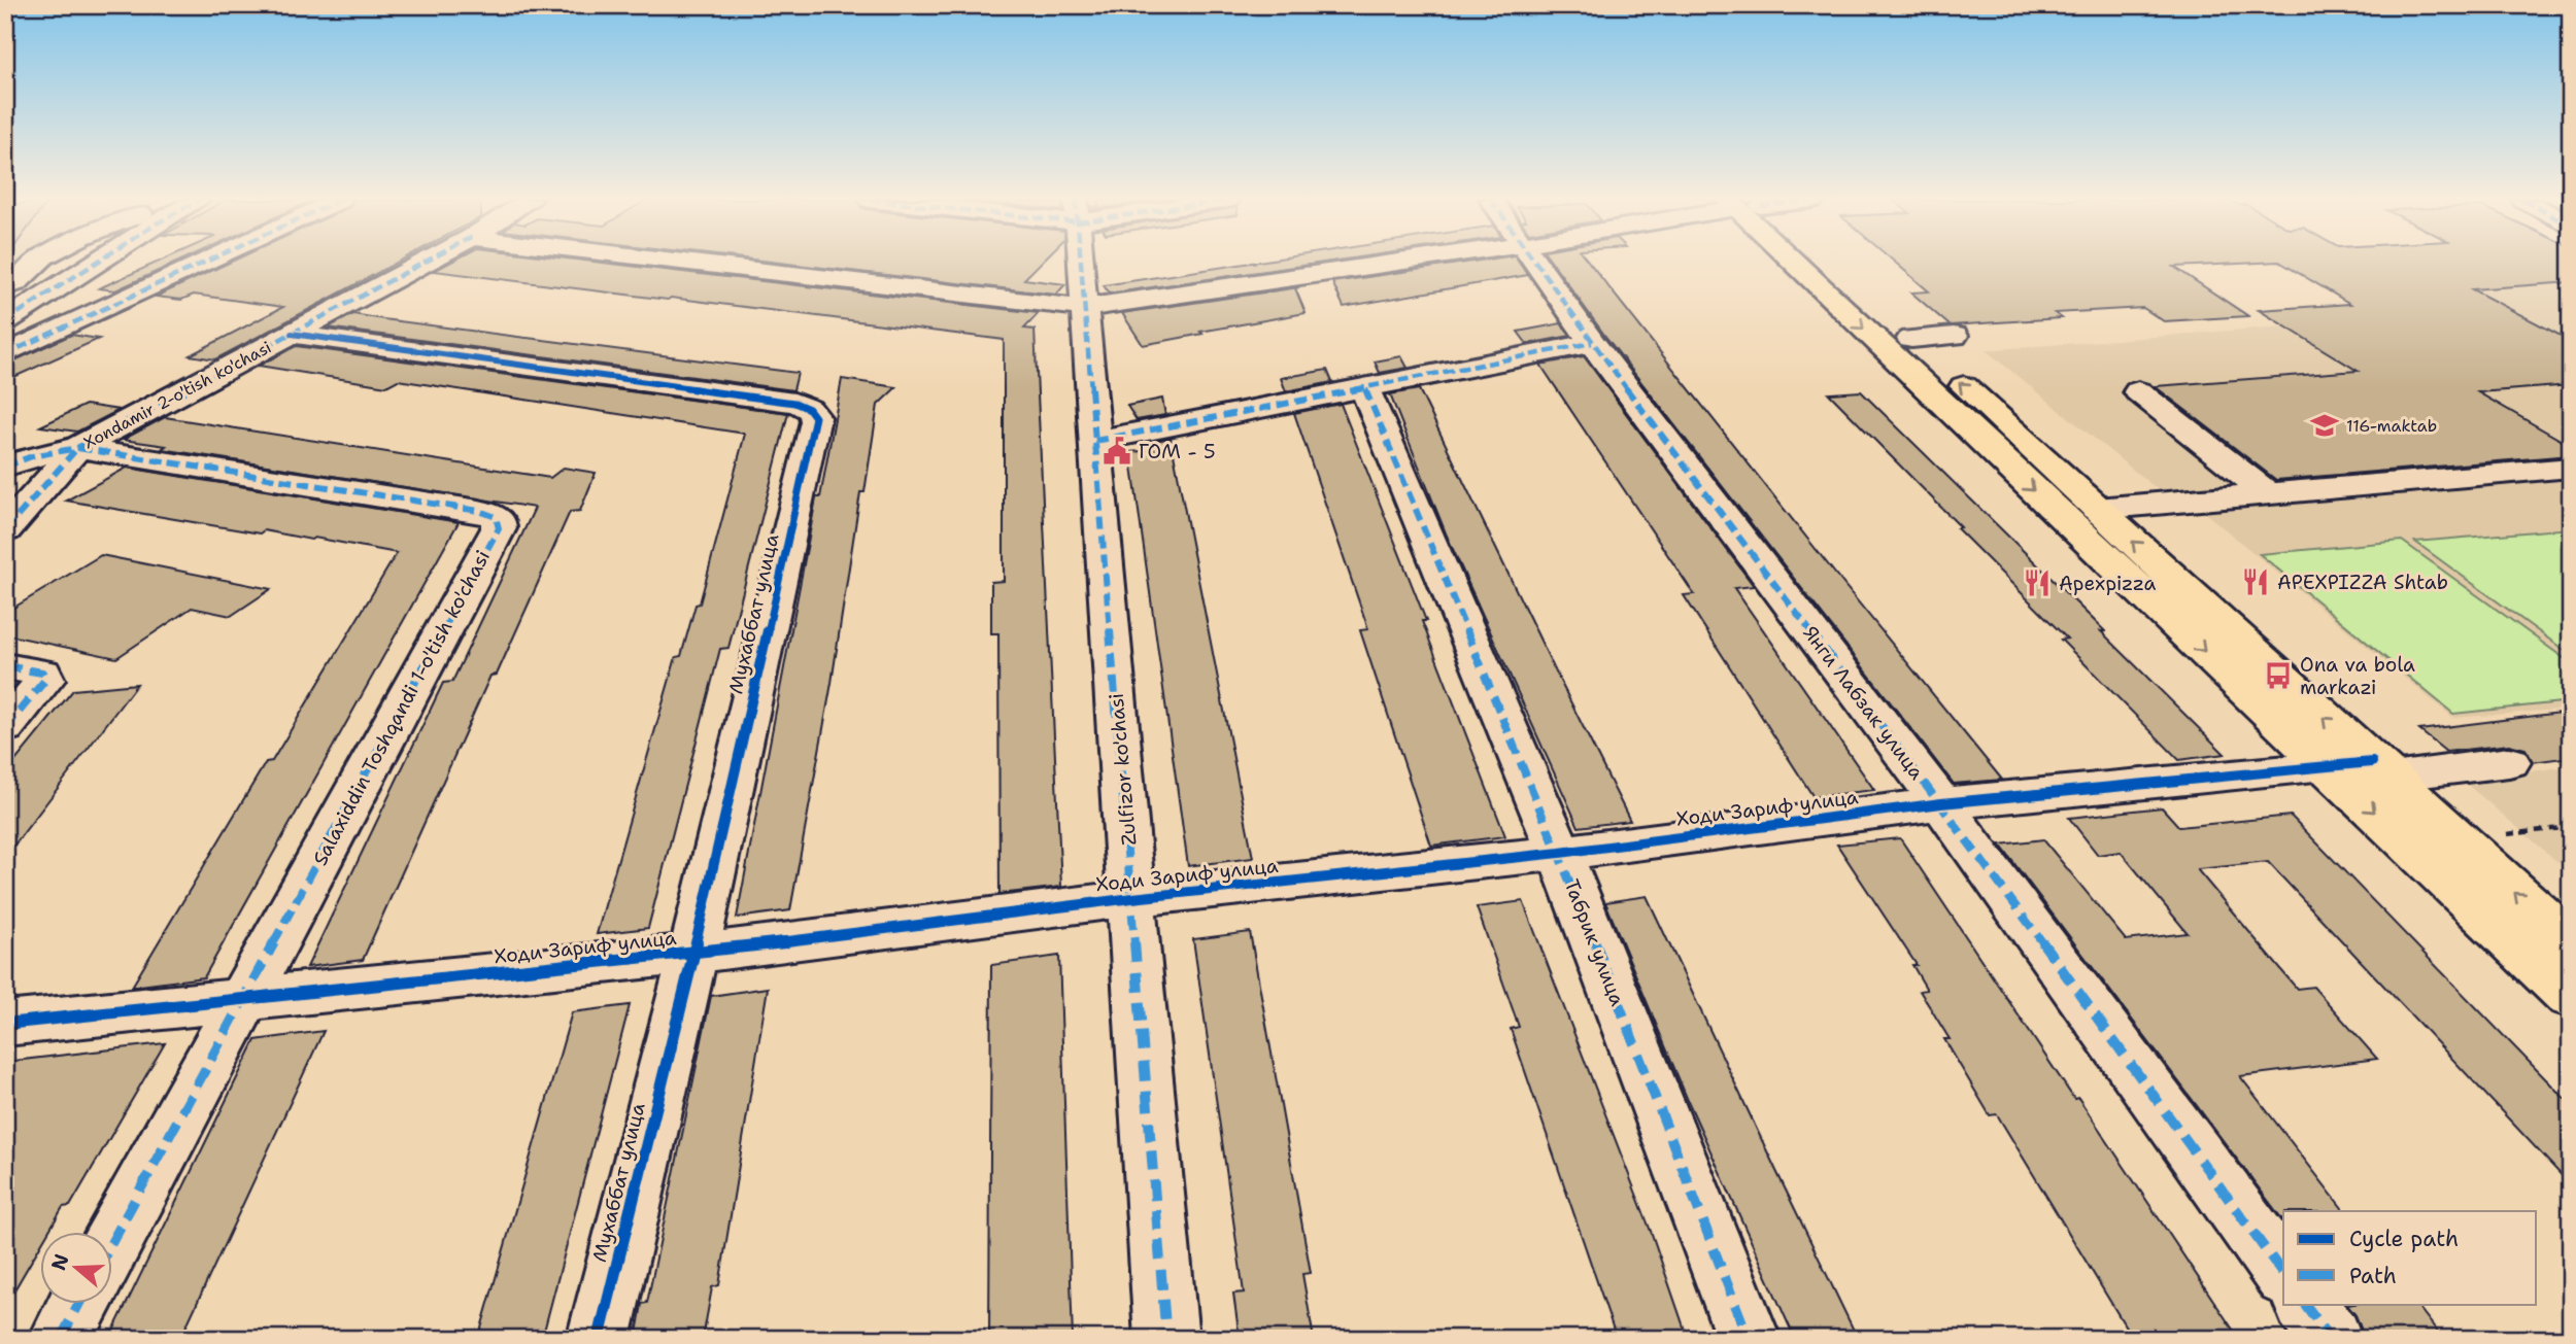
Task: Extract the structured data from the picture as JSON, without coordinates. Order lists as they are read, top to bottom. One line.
{"streets":{"street":["Xondamir 2-o'tish ko'chasi","Мухаббат улица","Янги Лабзак улица","Salaxiddin Toshqandi 1-o'tish ko'chasi","Zulfizor ko'chasi","Ходи Зариф улица","Табрик улица"]},"crossings":[["Xondamir 2-o'tish ko'chasi","Мухаббат улица"],["Xondamir 2-o'tish ko'chasi","Salaxiddin Toshqandi 1-o'tish ko'chasi"],["Мухаббат улица","Ходи Зариф улица"],["Янги Лабзак улица","Ходи Зариф улица"],["Salaxiddin Toshqandi 1-o'tish ko'chasi","Ходи Зариф улица"],["Zulfizor ko'chasi","Ходи Зариф улица"],["Ходи Зариф улица","Табрик улица"]],"places":{"school or university":["116-maktab"],"public building":["ГОМ - 5"],"restaurant":["APEXPIZZA Shtab","Apexpizza"],"bus stop":["Ona va bola markazi"]},"legend":["Cycle path","Path"],"north":"left"}
